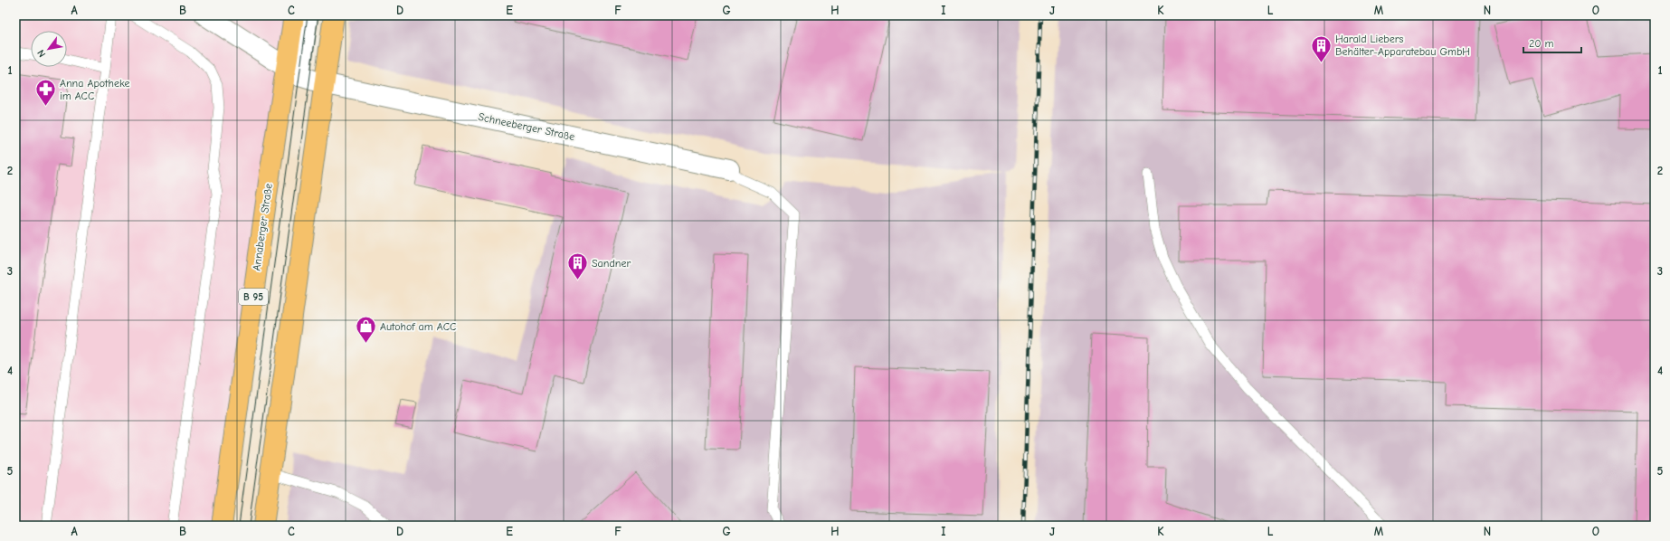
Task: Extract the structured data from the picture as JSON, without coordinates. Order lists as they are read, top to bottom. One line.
{"streets":{"main road":["Annaberger Straße","B 95"],"street":["Schneeberger Straße"]},"crossings":[["Schneeberger Straße","Annaberger Straße"],["Schneeberger Straße","B 95"],["Annaberger Straße","B 95"]],"places":{"building":["Harald Liebers Behälter-Apparatebau GmbH","Sandner"],"pharmacy":["Anna Apotheke im ACC"],"shop":["Autohof am ACC"]},"scale_bar":"20 m","north":"bottom left","grid":{"columns":["A","B","C","D","E","F","G","H","I","J","K","L","M","N","O"],"rows":["1","2","3","4","5"]}}
